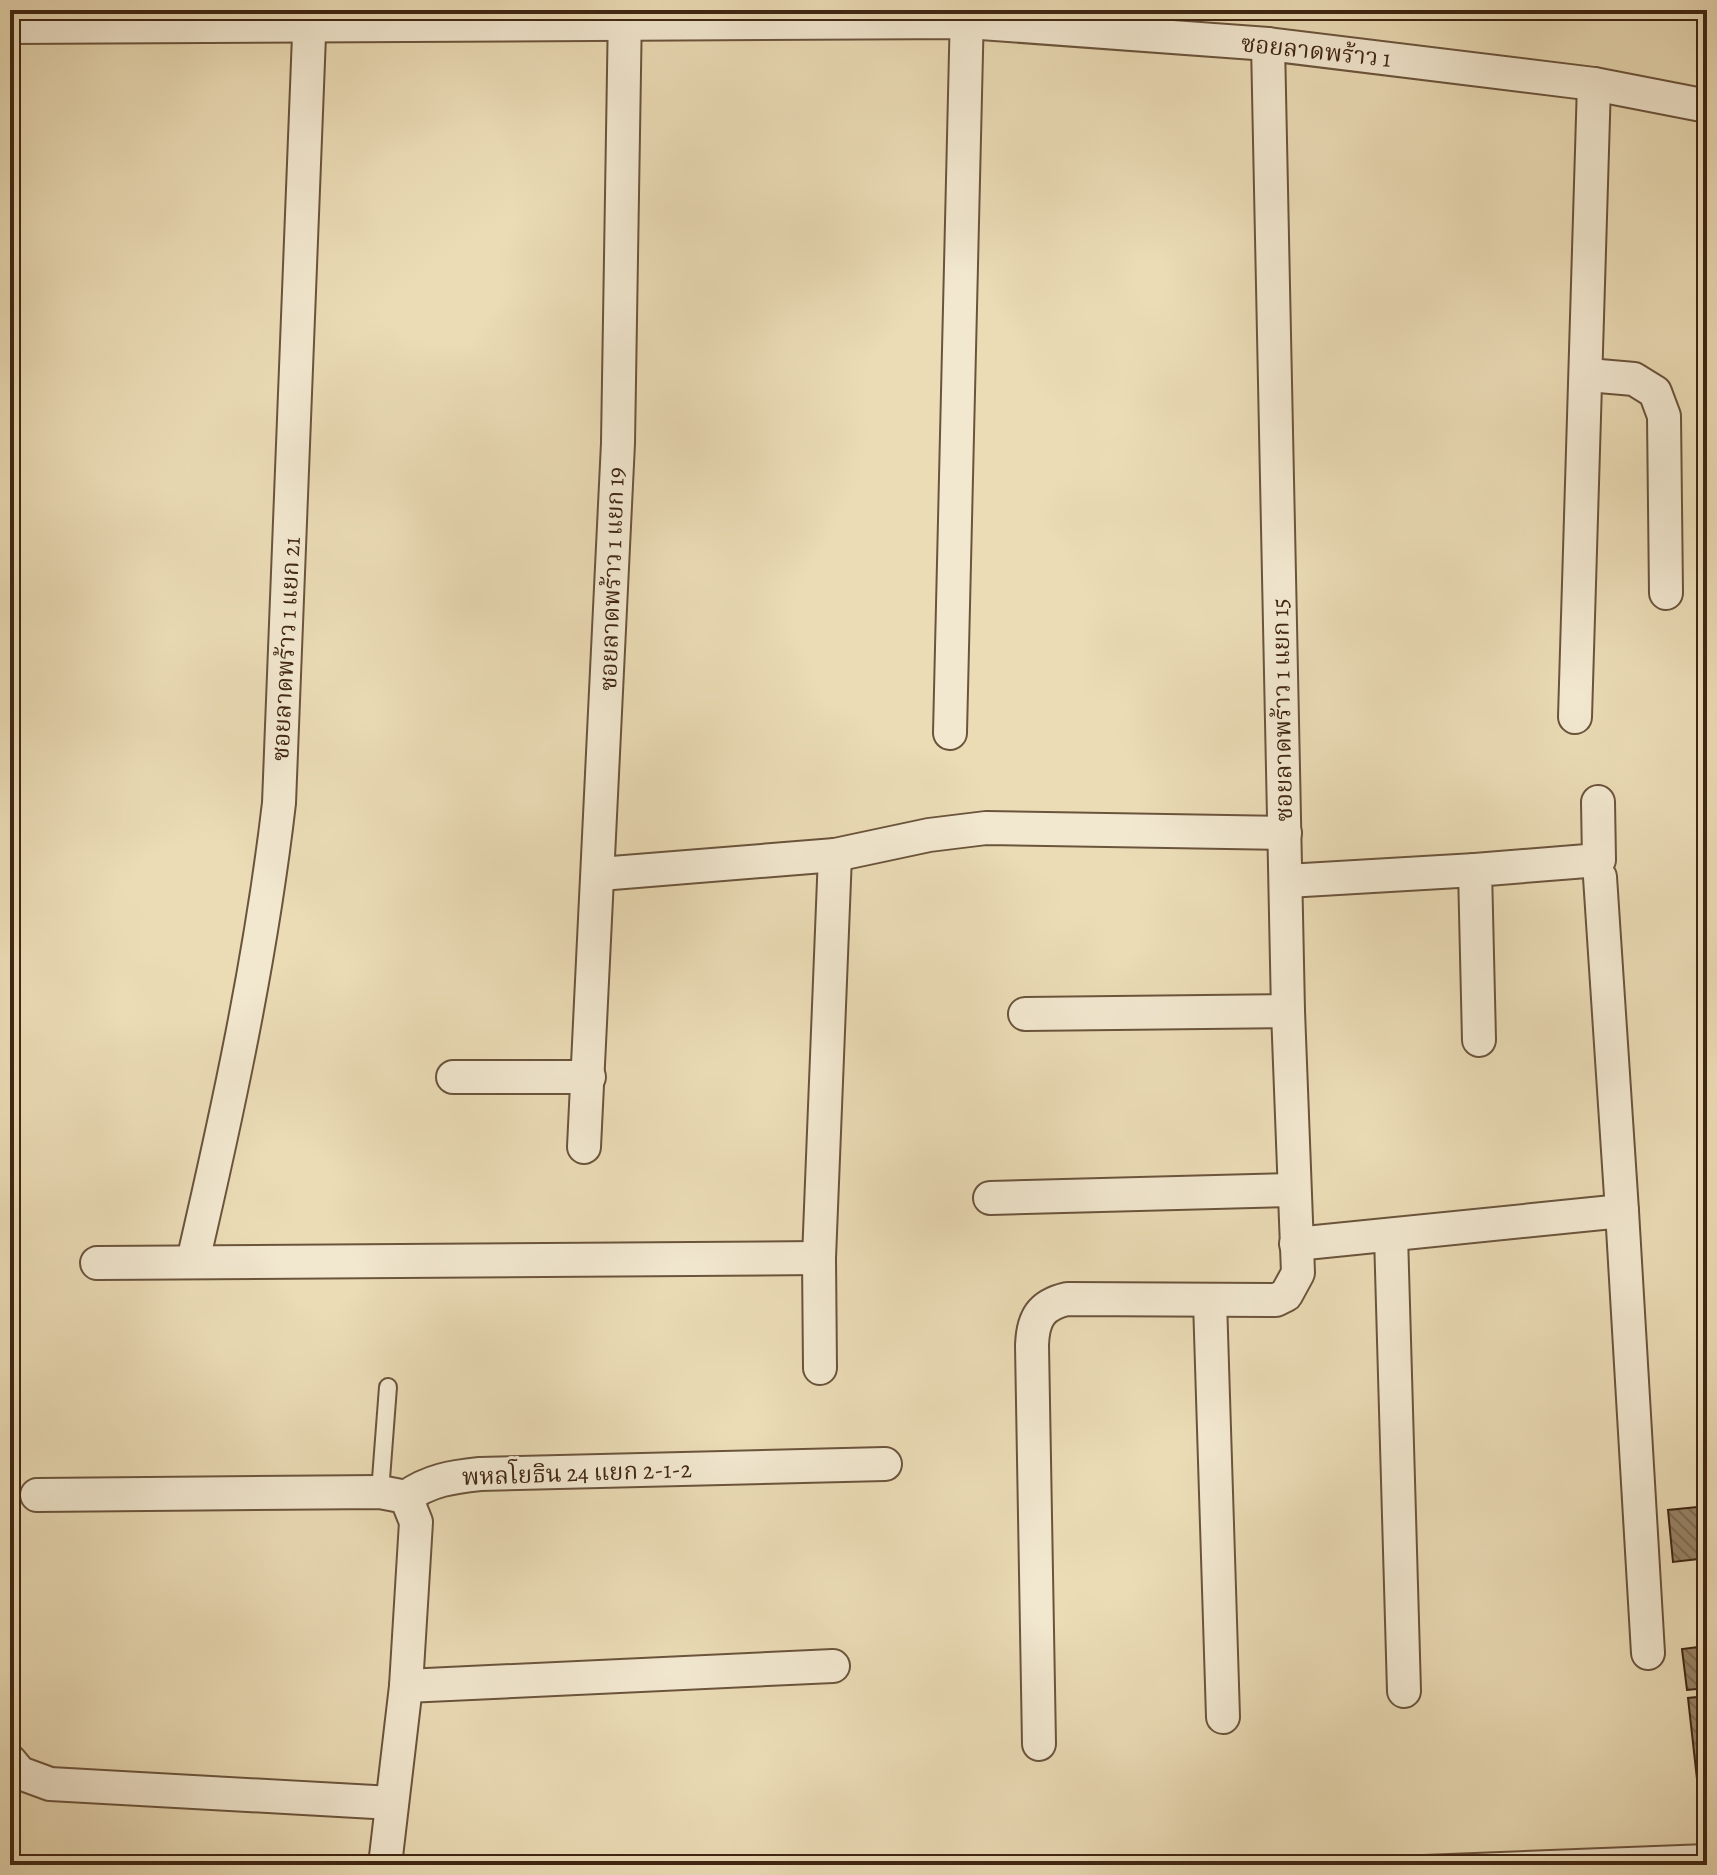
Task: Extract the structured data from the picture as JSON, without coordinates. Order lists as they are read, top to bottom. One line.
{"streets":{"street":["ซอยลาดพร้าว 1","ซอยลาดพร้าว 1 แยก 19","ซอยลาดพร้าว 1 แยก 21","ซอยลาดพร้าว 1 แยก 15","พหลโยธิน 24 แยก 2-1-2"]},"crossings":[["ซอยลาดพร้าว 1","ซอยลาดพร้าว 1 แยก 19"],["ซอยลาดพร้าว 1","ซอยลาดพร้าว 1 แยก 21"],["ซอยลาดพร้าว 1","ซอยลาดพร้าว 1 แยก 15"]]}
